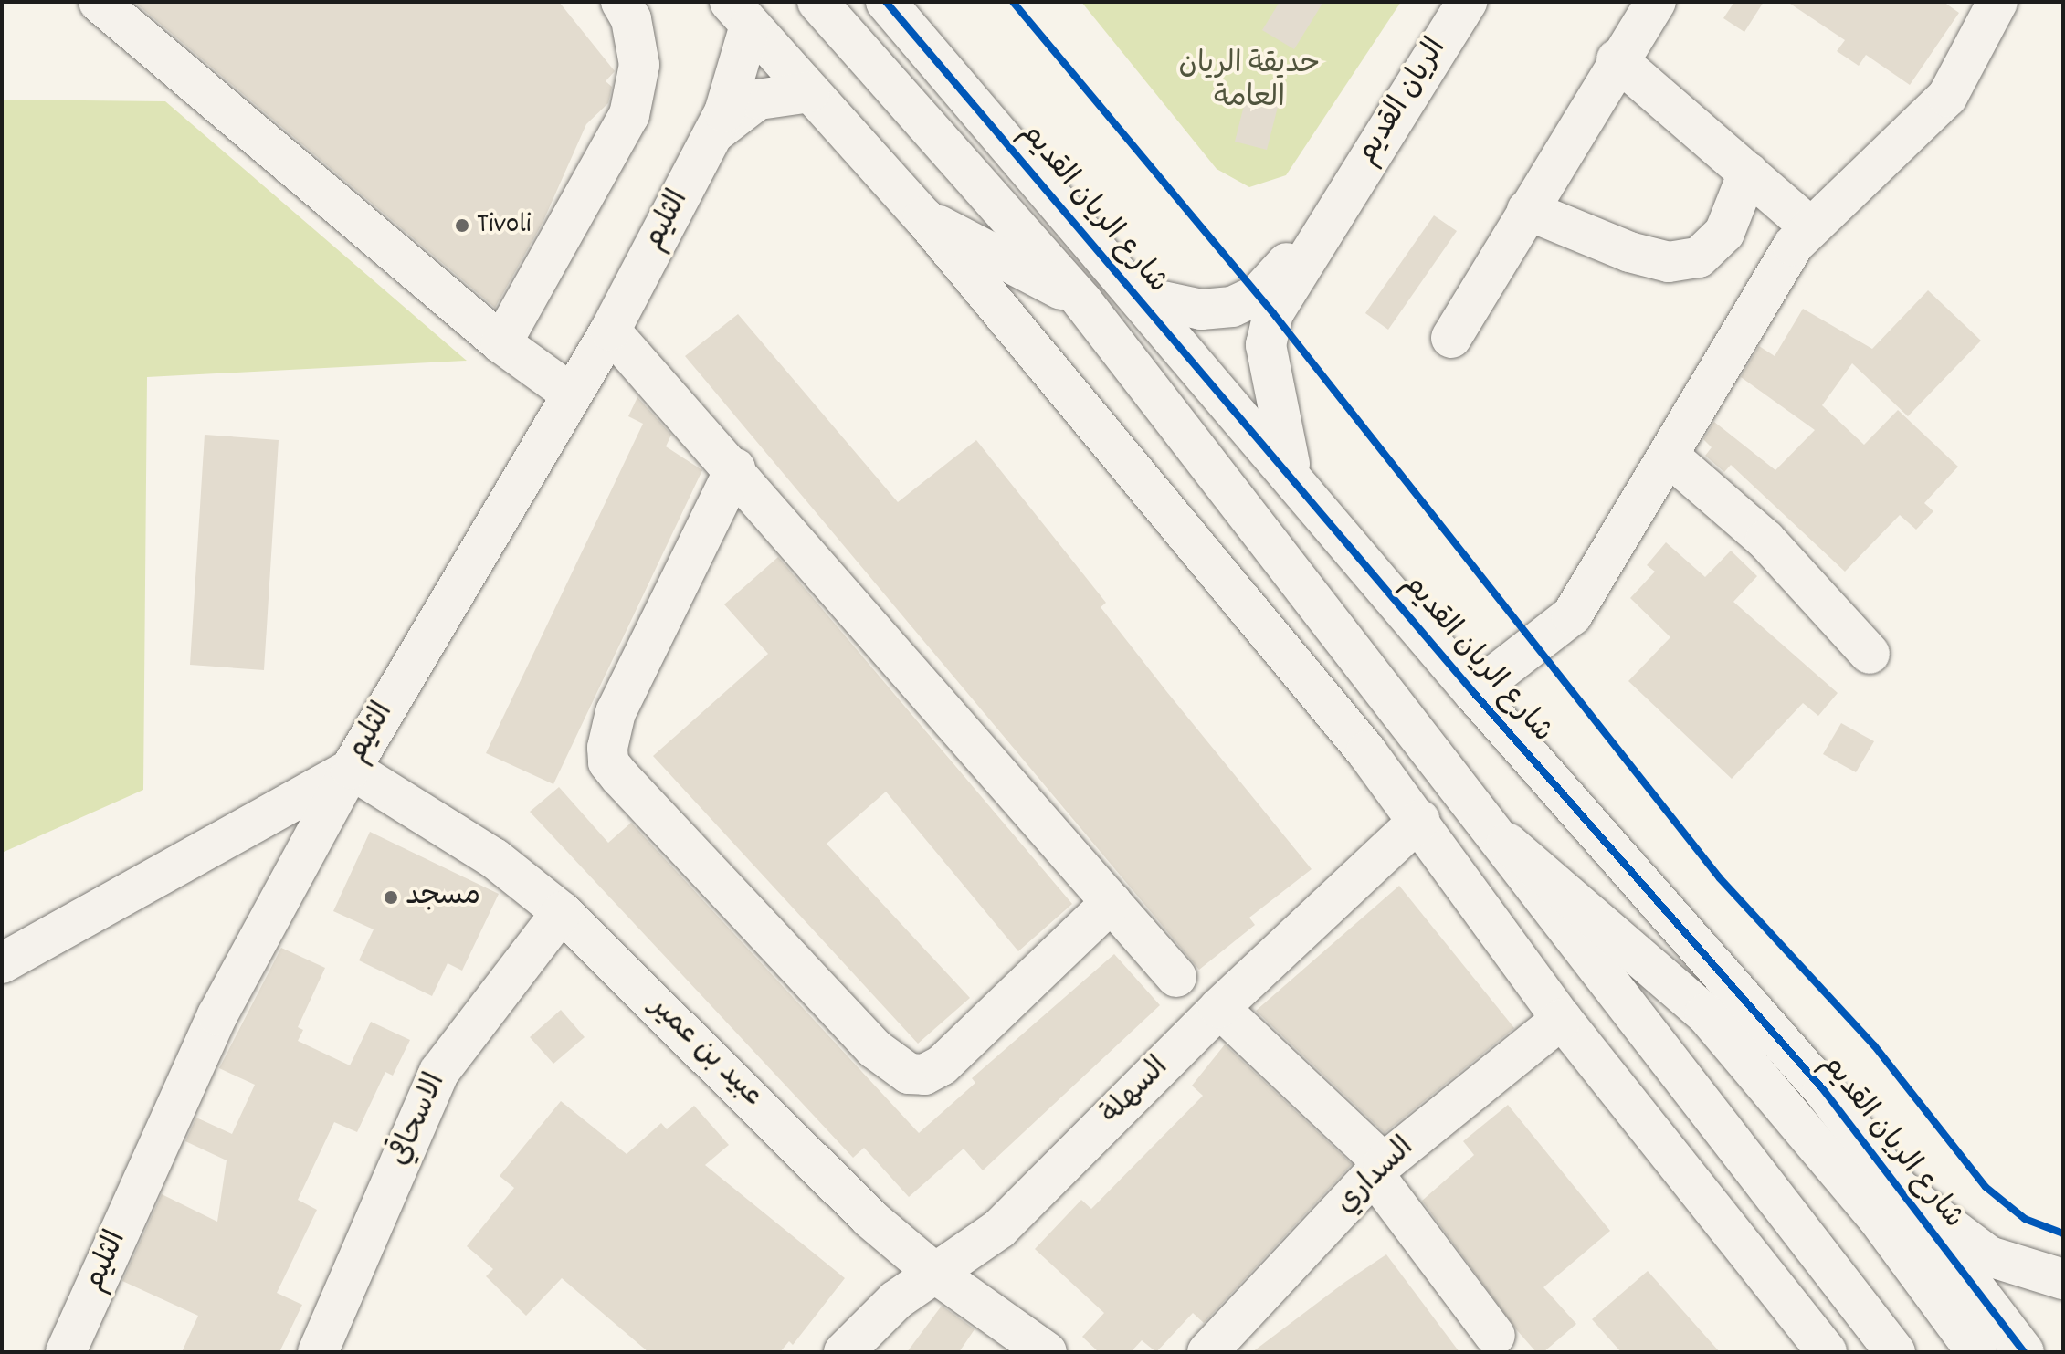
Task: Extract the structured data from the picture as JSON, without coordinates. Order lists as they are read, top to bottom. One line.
{"streets":{"street":["الريان القديم","شارع الريان القديم","الثليم","عبيد بن عمير","السهلة","الاسحاقي","السداري"]},"crossings":[["الريان القديم","شارع الريان القديم"],["الثليم","عبيد بن عمير"],["عبيد بن عمير","السهلة"],["عبيد بن عمير","الاسحاقي"]],"parks":["حديقة الريان العامة"],"places":["Tivoli","مسجد"]}
